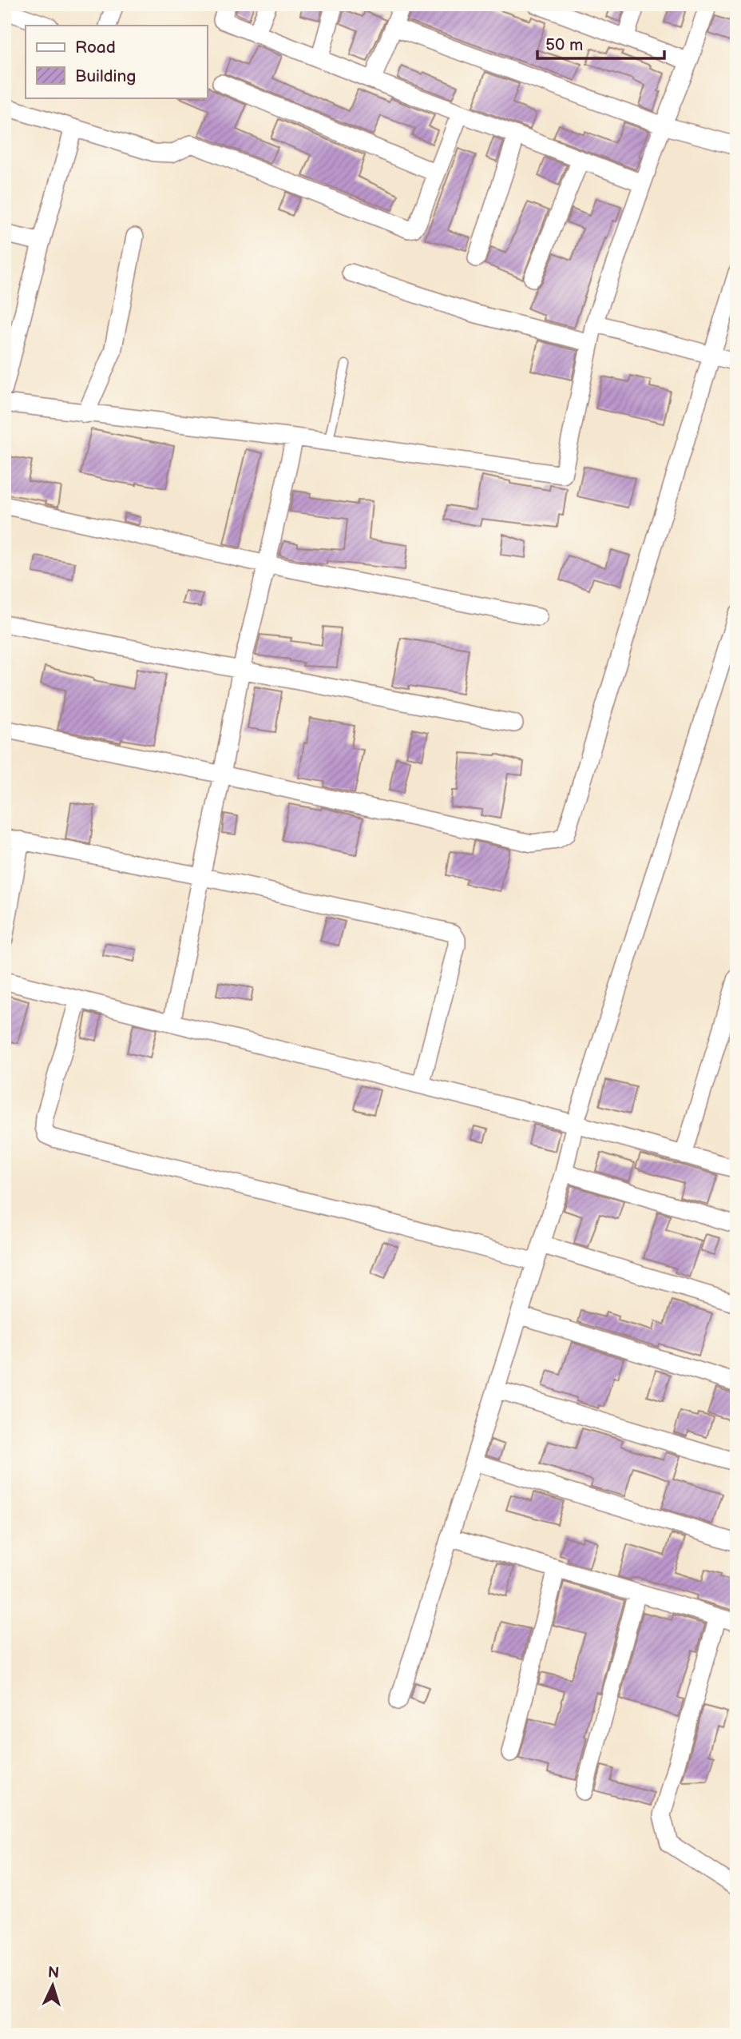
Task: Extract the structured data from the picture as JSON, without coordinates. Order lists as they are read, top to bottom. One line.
{"legend":["Road","Building"],"scale_bar":"50 m","north":"top"}
